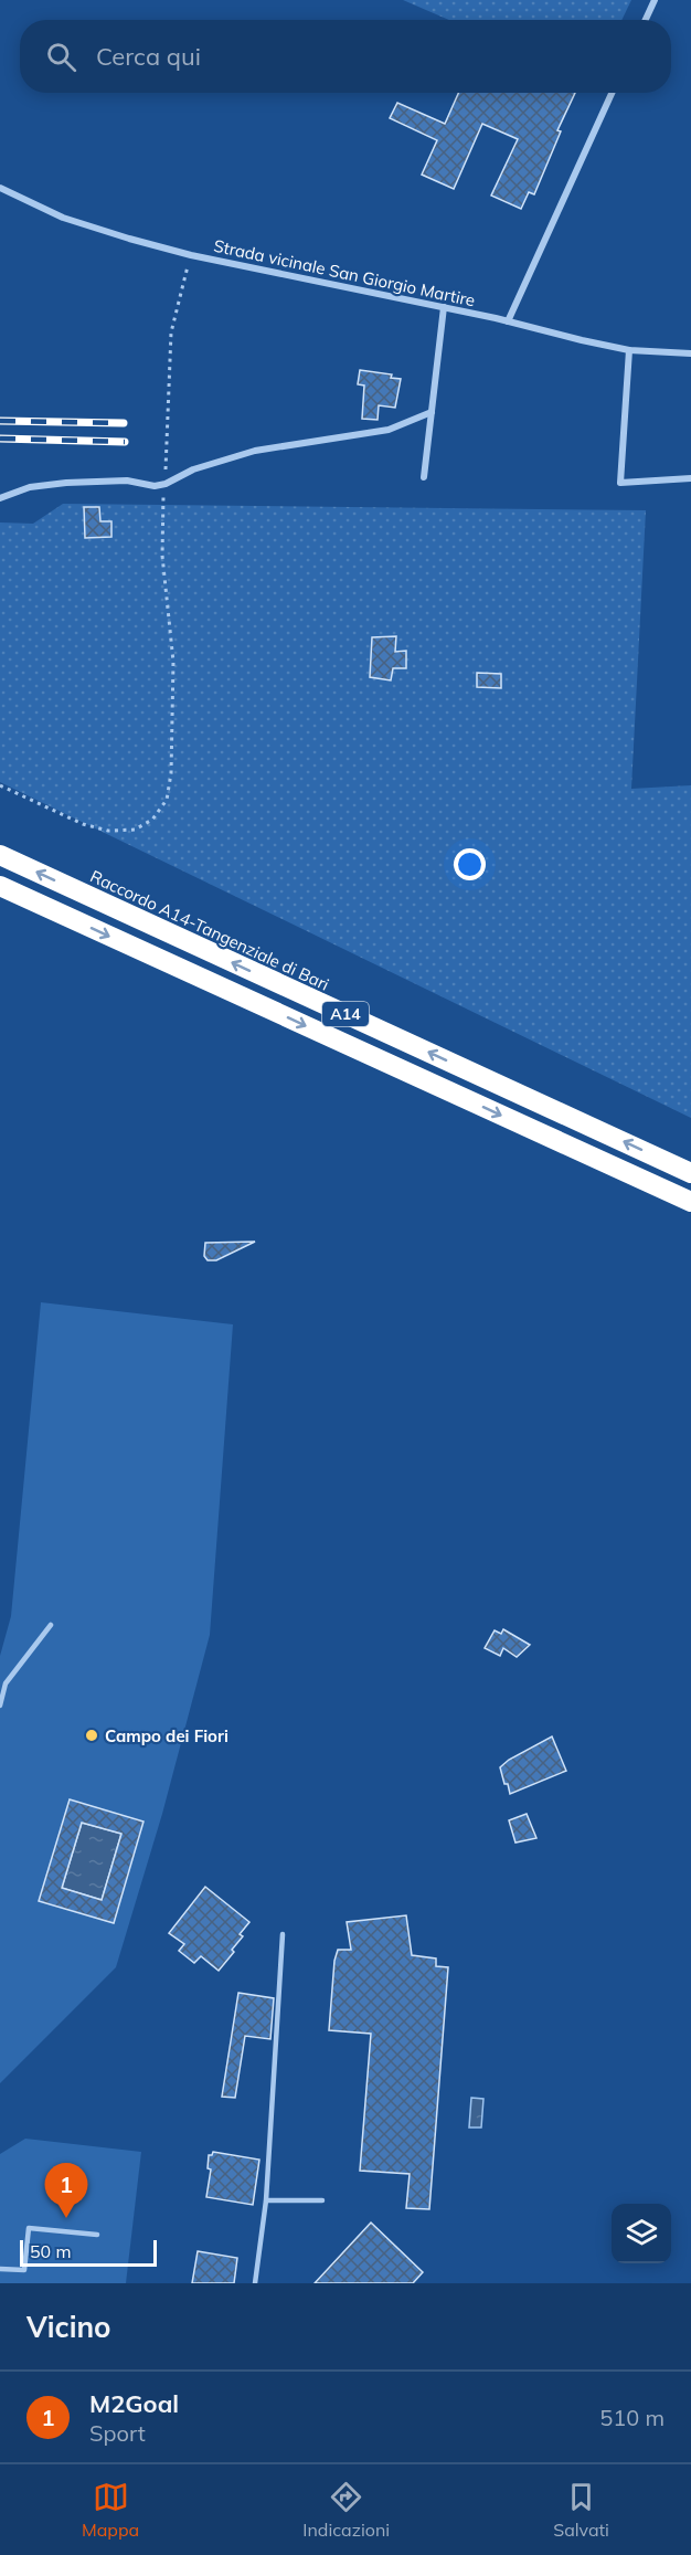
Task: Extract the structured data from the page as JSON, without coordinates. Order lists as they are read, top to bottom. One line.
{"streets":{"highway":["Raccordo A14-Tangenziale di Bari","A14"],"street":["Strada vicinale San Giorgio Martire"]},"places":["Campo dei Fiori"],"scale_bar":"50 m","page":{"search":"Cerca qui","pins":"1","scale":"50 m","heading":"Vicino","list":[{"mark":"1","name":"M2Goal","note":"Sport","value":"510 m"}],"nav":["Mappa","Indicazioni","Salvati"]}}
